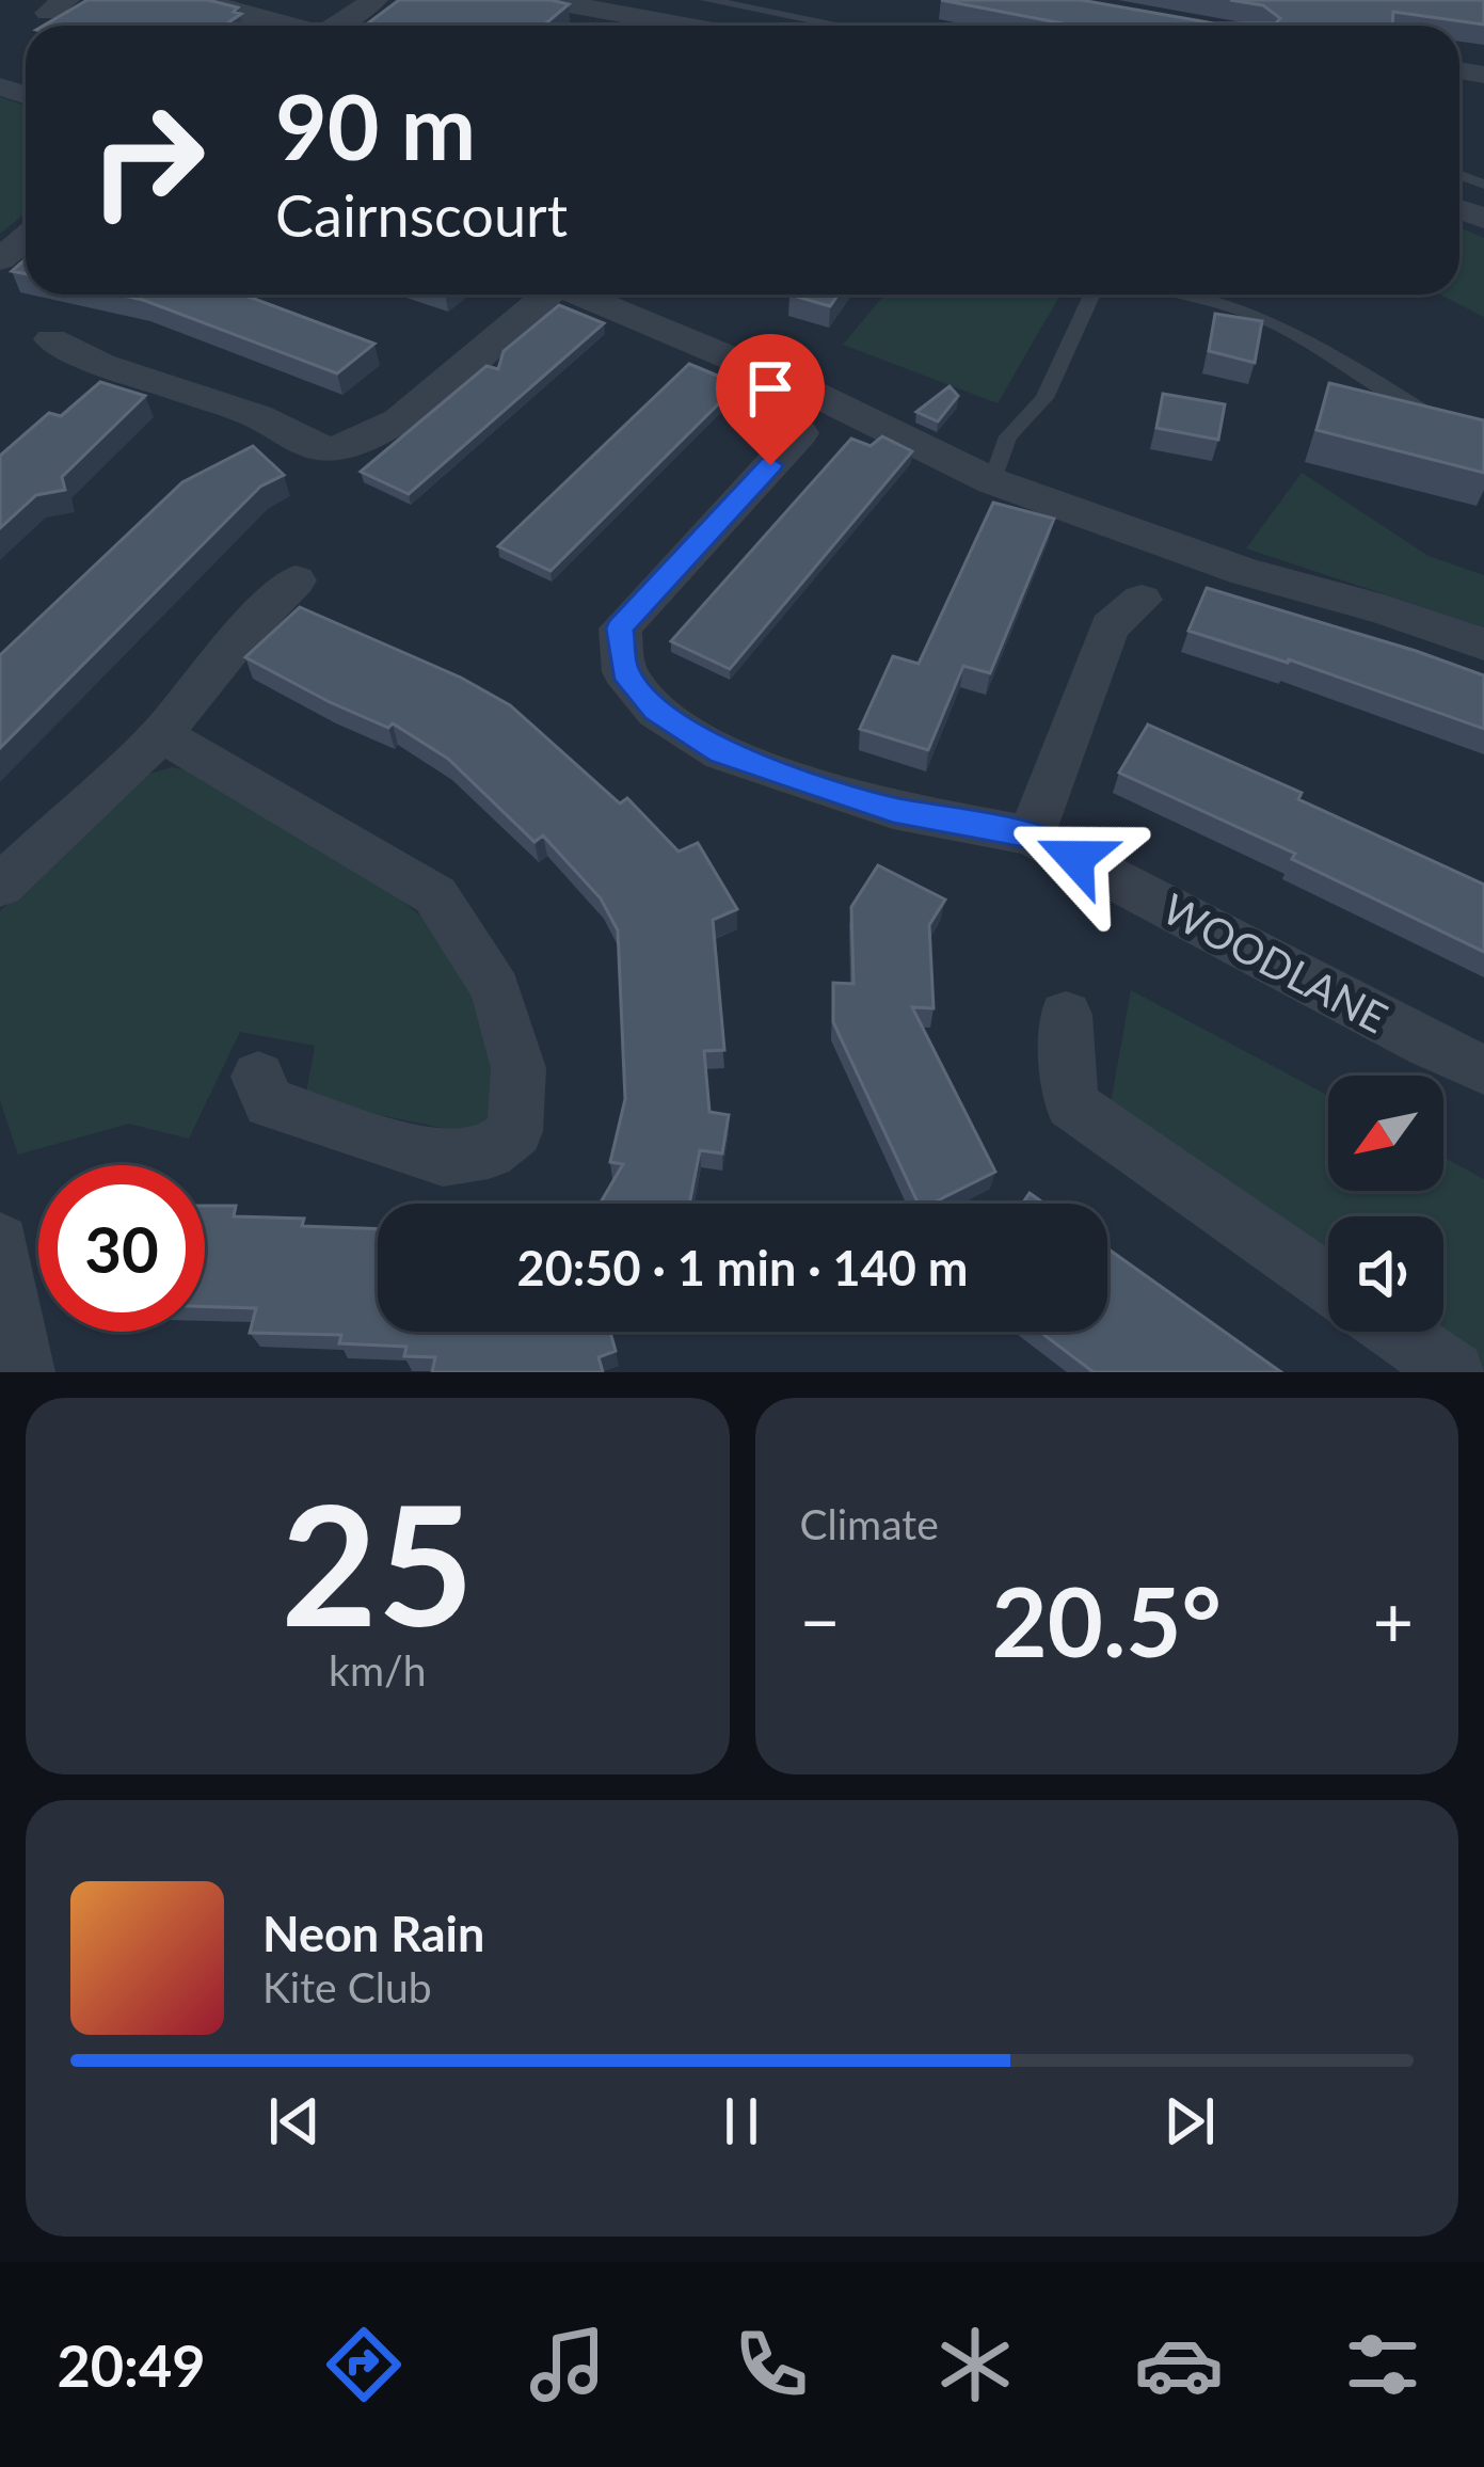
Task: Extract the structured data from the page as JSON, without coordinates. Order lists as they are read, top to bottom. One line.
{"streets":{"street":["WOODLANE"]},"north":"bottom left","page":{"turn":["90 m","Cairnscourt"],"limit":"30","trip":"20:50 · 1 min · 140 m","tile":[["25","km/h"],"Climate"],"heat":["−","20.5°","+"],"song":["Neon Rain","Kite Club"],"tabs":"20:49"}}
